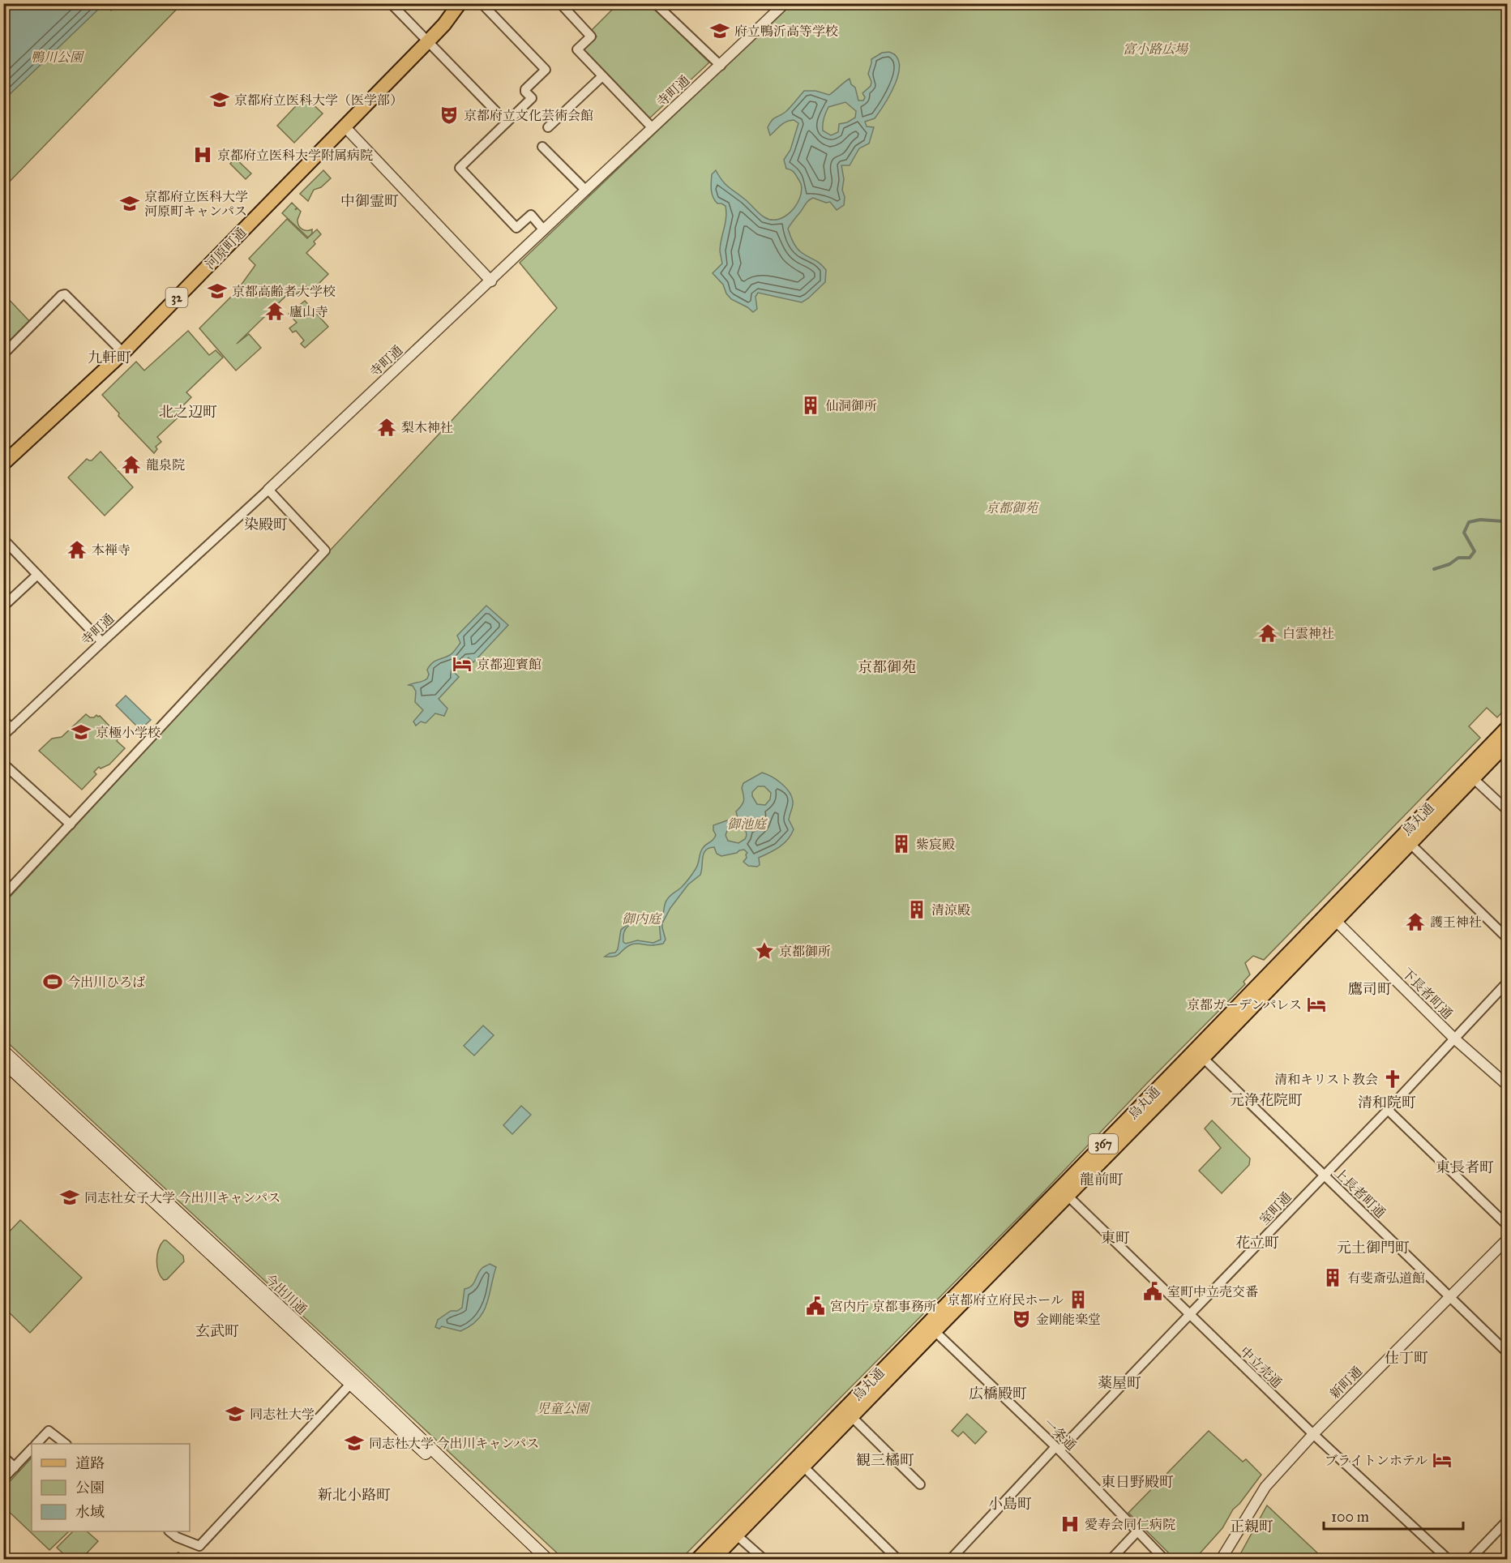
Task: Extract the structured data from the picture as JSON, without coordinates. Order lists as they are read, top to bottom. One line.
{"streets":{"main road":["河原町通","32","烏丸通","367","今出川通"],"street":["寺町通","下長者町通","上長者町通","室町通","中立売通","新町通","一条通"]},"crossings":[["烏丸通","下長者町通"],["烏丸通","上長者町通"],["烏丸通","中立売通"],["烏丸通","一条通"],["下長者町通","室町通"],["上長者町通","室町通"],["上長者町通","新町通"],["室町通","中立売通"],["室町通","一条通"],["中立売通","新町通"]],"districts":["中御霊町","九軒町","北之辺町","染殿町","京都御苑","鷹司町","元浄花院町","清和院町","東長者町","龍前町","東町","花立町","元土御門町","玄武町","仕丁町","薬屋町","広橋殿町","観三橘町","東日野殿町","新北小路町","小島町","正親町"],"parks":["富小路広場","鴨川公園","京都御苑","御池庭","御内庭","児童公園"],"places":{"school or university":["府立鴨沂高等学校","京都府立医科大学（医学部）","京都府立医科大学 河原町キャンパス","京都高齢者大学校","京極小学校","同志社女子大学 今出川キャンパス","同志社大学","同志社大学 今出川キャンパス"],"theatre":["京都府立文化芸術会館","金剛能楽堂"],"hospital":["京都府立医科大学附属病院","愛寿会同仁病院"],"temple":["廬山寺","梨木神社","龍泉院","本禅寺","白雲神社","護王神社"],"building":["仙洞御所","紫宸殿","清涼殿","有斐斎弘道館","京都府立府民ホール"],"hotel":["京都迎賓館","京都ガーデンパレス","ブライトンホテル"],"place":["京都御所"],"sports":["今出川ひろば"],"church":["清和キリスト教会"],"public building":["室町中立売交番","宮内庁 京都事務所"]},"legend":["道路","公園","水域"],"scale_bar":"100 m"}
